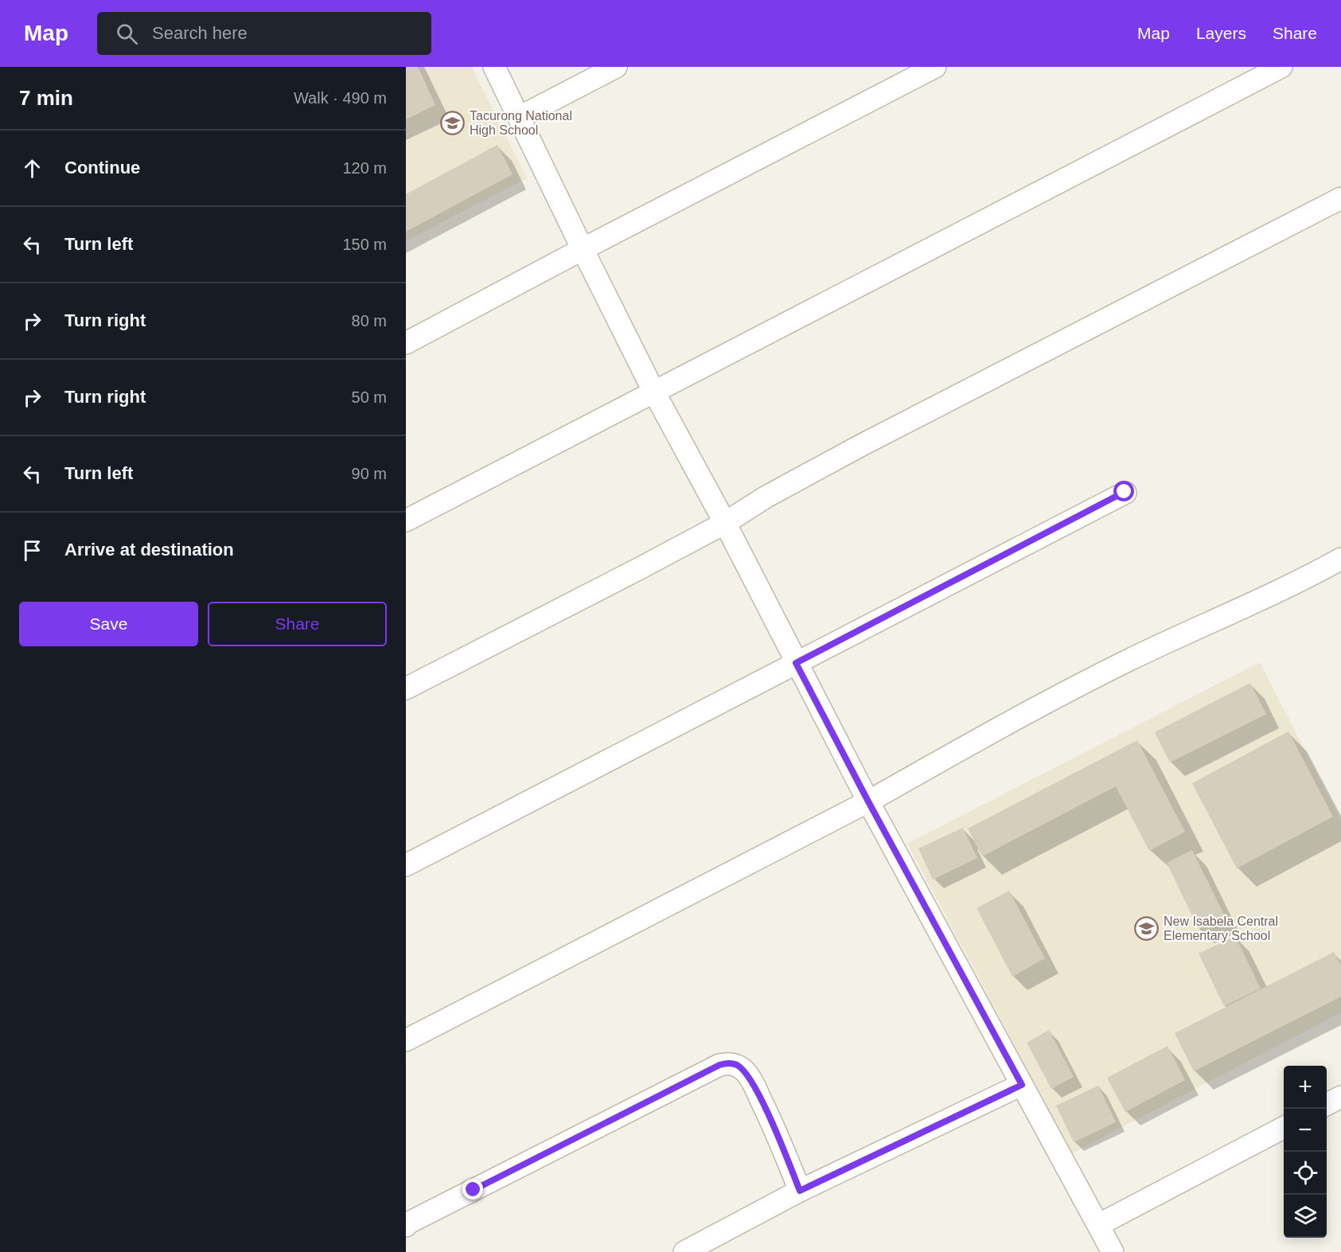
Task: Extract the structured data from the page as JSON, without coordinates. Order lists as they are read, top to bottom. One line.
{"places":{"school or university":["Tacurong National High School","New Isabela Central Elementary School"]},"page":{"header":"Map","search":"Search here","nav":["Map","Layers","Share"],"heading":["7 min","Walk · 490 m"],"list":[["Continue","120 m"],["Turn left","150 m"],["Turn right","80 m"],["Turn right","50 m"],["Turn left","90 m"],"Arrive at destination"],"buttons":["Save","Share"],"map_buttons":["+","−"]}}
